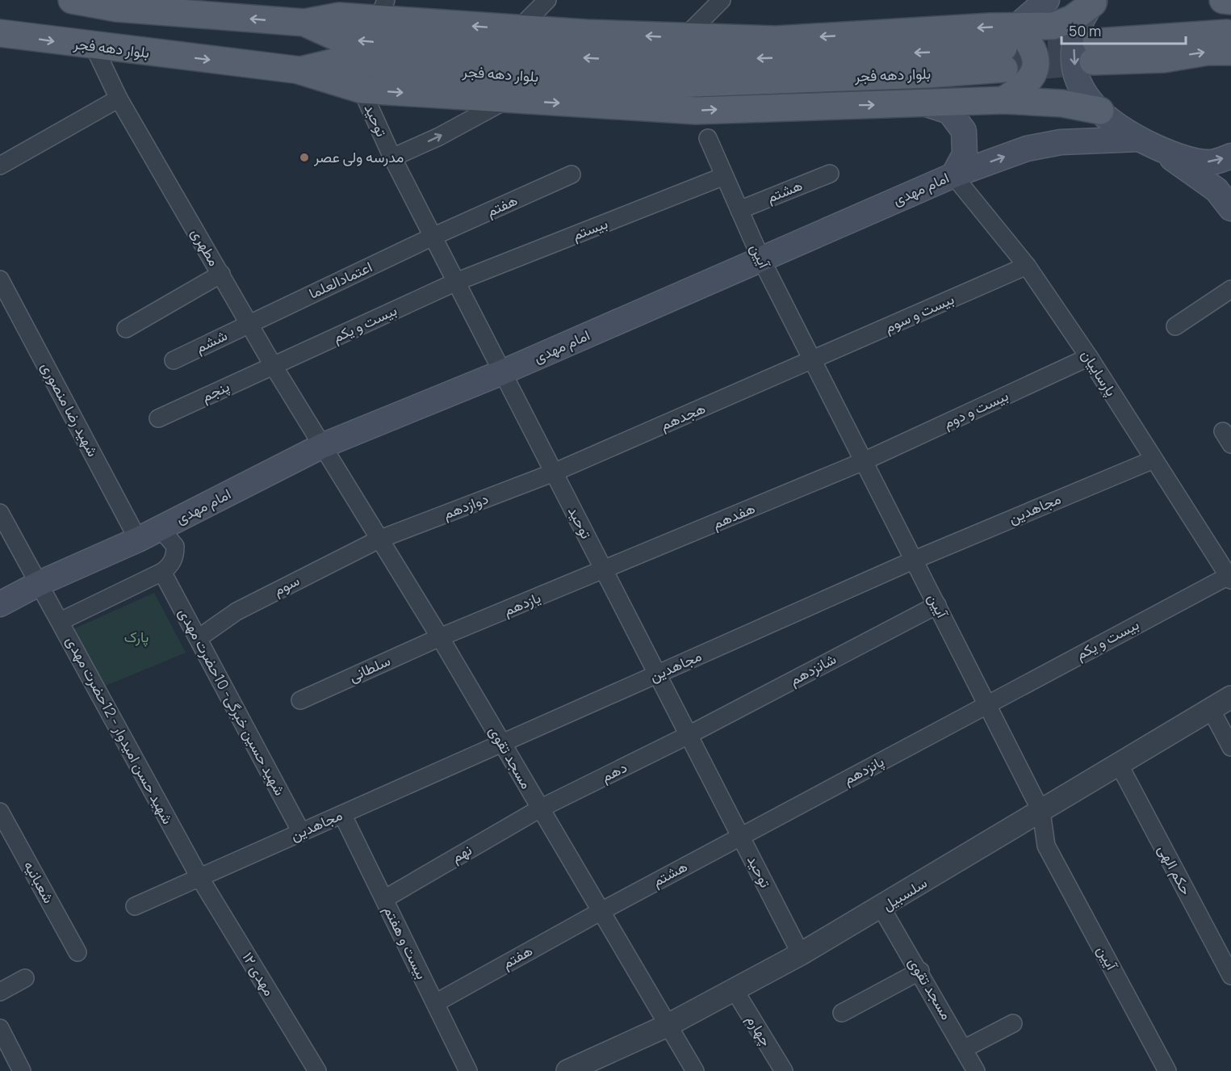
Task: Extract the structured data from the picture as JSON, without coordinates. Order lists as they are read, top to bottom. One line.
{"streets":{"main road":["بلوار دهه فجر","امام مهدی"],"street":["توحید","هشتم","هفتم","بیستم","مطهری","آیین","اعتمادالعلما","بیست و سوم","بیست و یکم","ششم","پارساییان","پنجم","شهید رضا منصوری","بیست و دوم","هجدهم","دوازدهم","مجاهدین","هفدهم","سوم","یازدهم","سلطانی","شانزدهم","شهید حسین خبرگی- 10حضرت مهدی","شهید حسن امیدوار - 12حضرت مهدی","مسجد تقوی","پانزدهم","دهم","نهم","حکم الهی","شعبانیه","سلسبیل","بیست و هفتم","مهدی ۱۲","چهارم"]},"crossings":[["بلوار دهه فجر","مطهری"],["توحید","امام مهدی"],["توحید","هشتم"],["توحید","هفتم"],["توحید","بیستم"],["توحید","اعتمادالعلما"],["توحید","بیست و یکم"],["توحید","هجدهم"],["توحید","دوازدهم"],["توحید","مجاهدین"],["توحید","هفدهم"],["توحید","یازدهم"],["توحید","شانزدهم"],["توحید","پانزدهم"],["توحید","دهم"],["توحید","سلسبیل"],["امام مهدی","مطهری"],["امام مهدی","آیین"],["امام مهدی","پارساییان"],["امام مهدی","شهید رضا منصوری"],["امام مهدی","شهید حسن امیدوار - 12حضرت مهدی"],["امام مهدی","مسجد تقوی"],["هشتم","هفتم"],["هشتم","آیین"],["هشتم","مسجد تقوی"],["هشتم","پانزدهم"],["هفتم","اعتمادالعلما"],["هفتم","مسجد تقوی"],["هفتم","بیست و هفتم"],["بیستم","آیین"],["بیستم","بیست و یکم"],["مطهری","اعتمادالعلما"],["مطهری","بیست و یکم"],["مطهری","ششم"],["مطهری","پنجم"],["مطهری","مسجد تقوی"],["آیین","بیست و سوم"],["آیین","بیست و یکم"],["آیین","بیست و دوم"],["آیین","هجدهم"],["آیین","مجاهدین"],["آیین","هفدهم"],["آیین","شانزدهم"],["آیین","پانزدهم"],["آیین","سلسبیل"],["اعتمادالعلما","ششم"],["بیست و سوم","پارساییان"],["بیست و سوم","هجدهم"],["بیست و یکم","پارساییان"],["بیست و یکم","پنجم"],["بیست و یکم","پانزدهم"],["پارساییان","بیست و دوم"],["پارساییان","مجاهدین"],["بیست و دوم","هفدهم"],["هجدهم","دوازدهم"],["دوازدهم","سوم"],["دوازدهم","مسجد تقوی"],["مجاهدین","شهید حسین خبرگی- 10حضرت مهدی"],["مجاهدین","شهید حسن امیدوار - 12حضرت مهدی"],["مجاهدین","مسجد تقوی"],["مجاهدین","بیست و هفتم"],["مجاهدین","مهدی ۱۲"],["هفدهم","یازدهم"],["سوم","شهید حسین خبرگی- 10حضرت مهدی"],["سوم","مسجد تقوی"],["یازدهم","سلطانی"],["یازدهم","مسجد تقوی"],["سلطانی","مسجد تقوی"],["شانزدهم","دهم"],["شهید حسن امیدوار - 12حضرت مهدی","مهدی ۱۲"],["مسجد تقوی","دهم"],["مسجد تقوی","نهم"],["مسجد تقوی","سلسبیل"],["دهم","نهم"],["نهم","بیست و هفتم"],["حکم الهی","سلسبیل"],["سلسبیل","چهارم"]],"parks":["پارک"],"places":["مدرسه ولی عصر"],"scale_bar":"50 m"}
